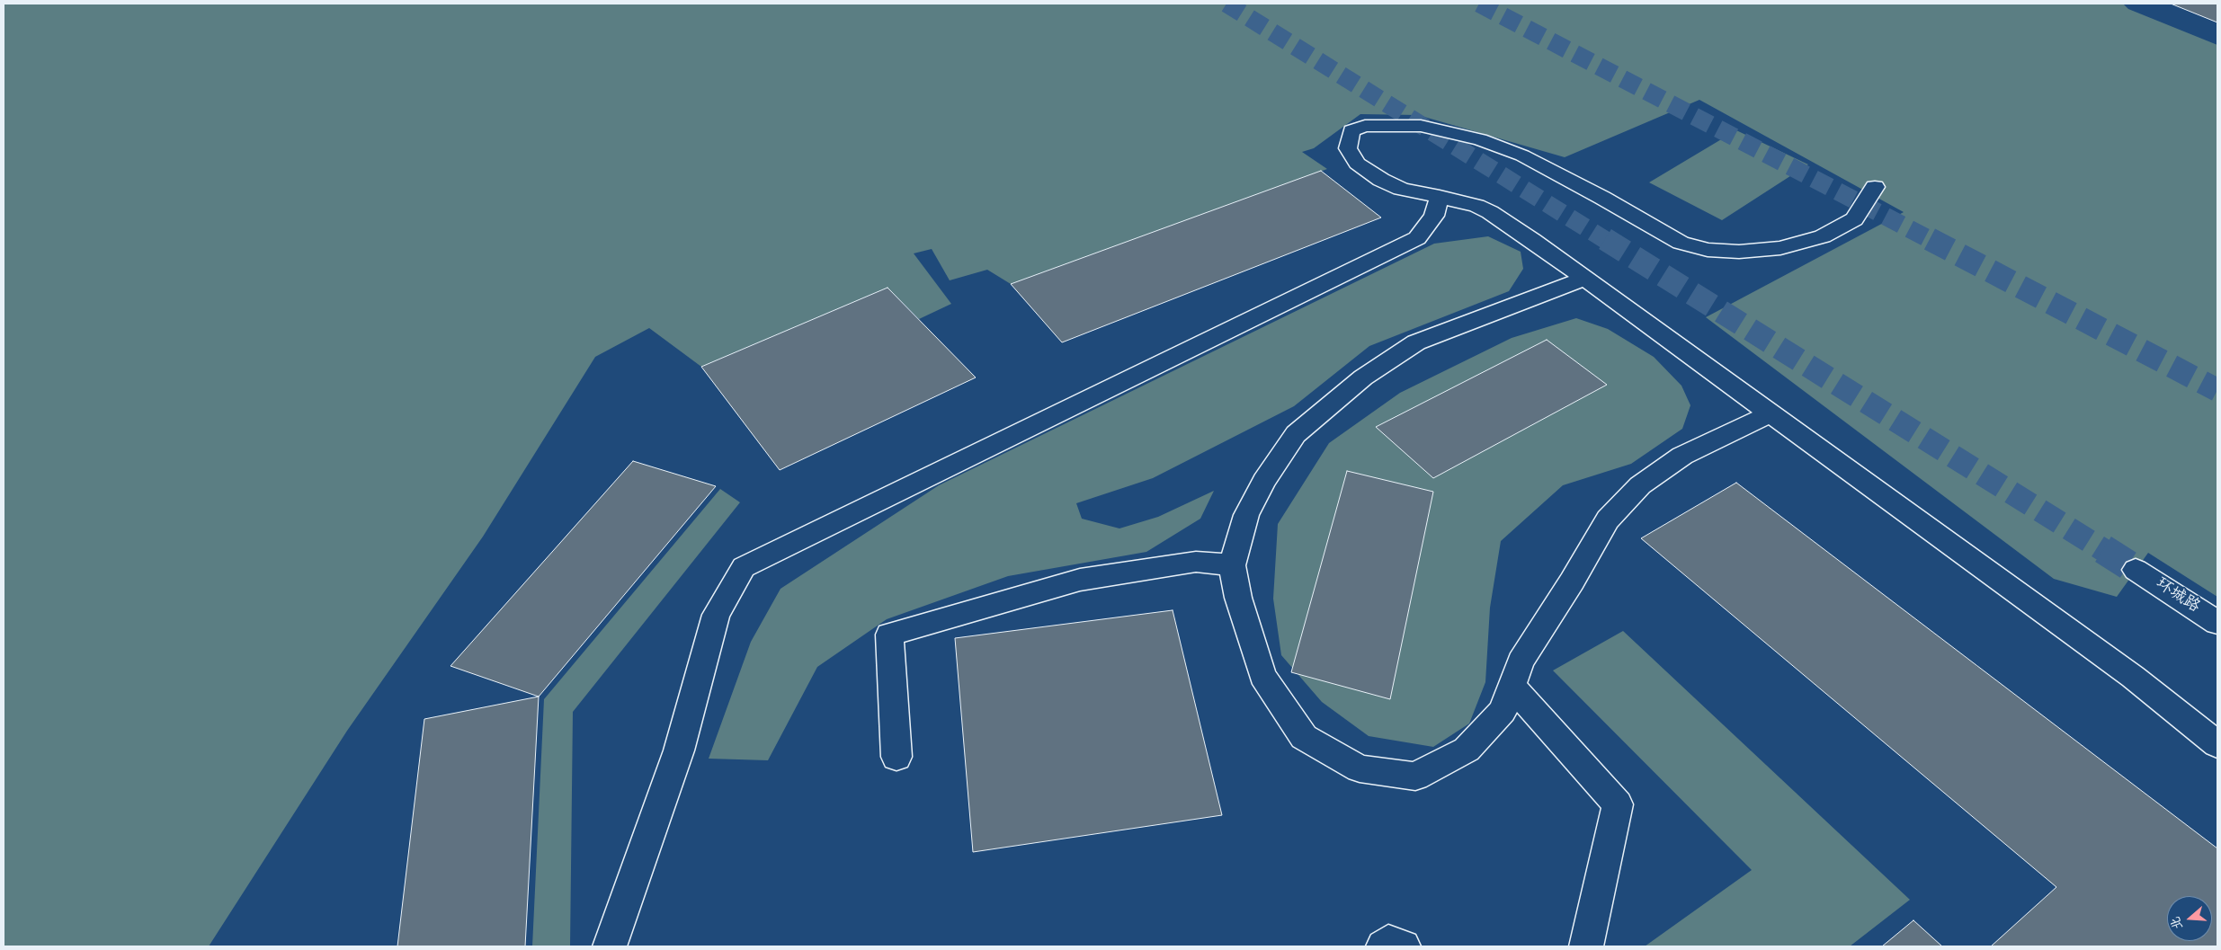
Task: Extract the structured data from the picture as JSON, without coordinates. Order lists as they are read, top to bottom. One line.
{"streets":{"main road":["环城路"]},"north":"left"}
